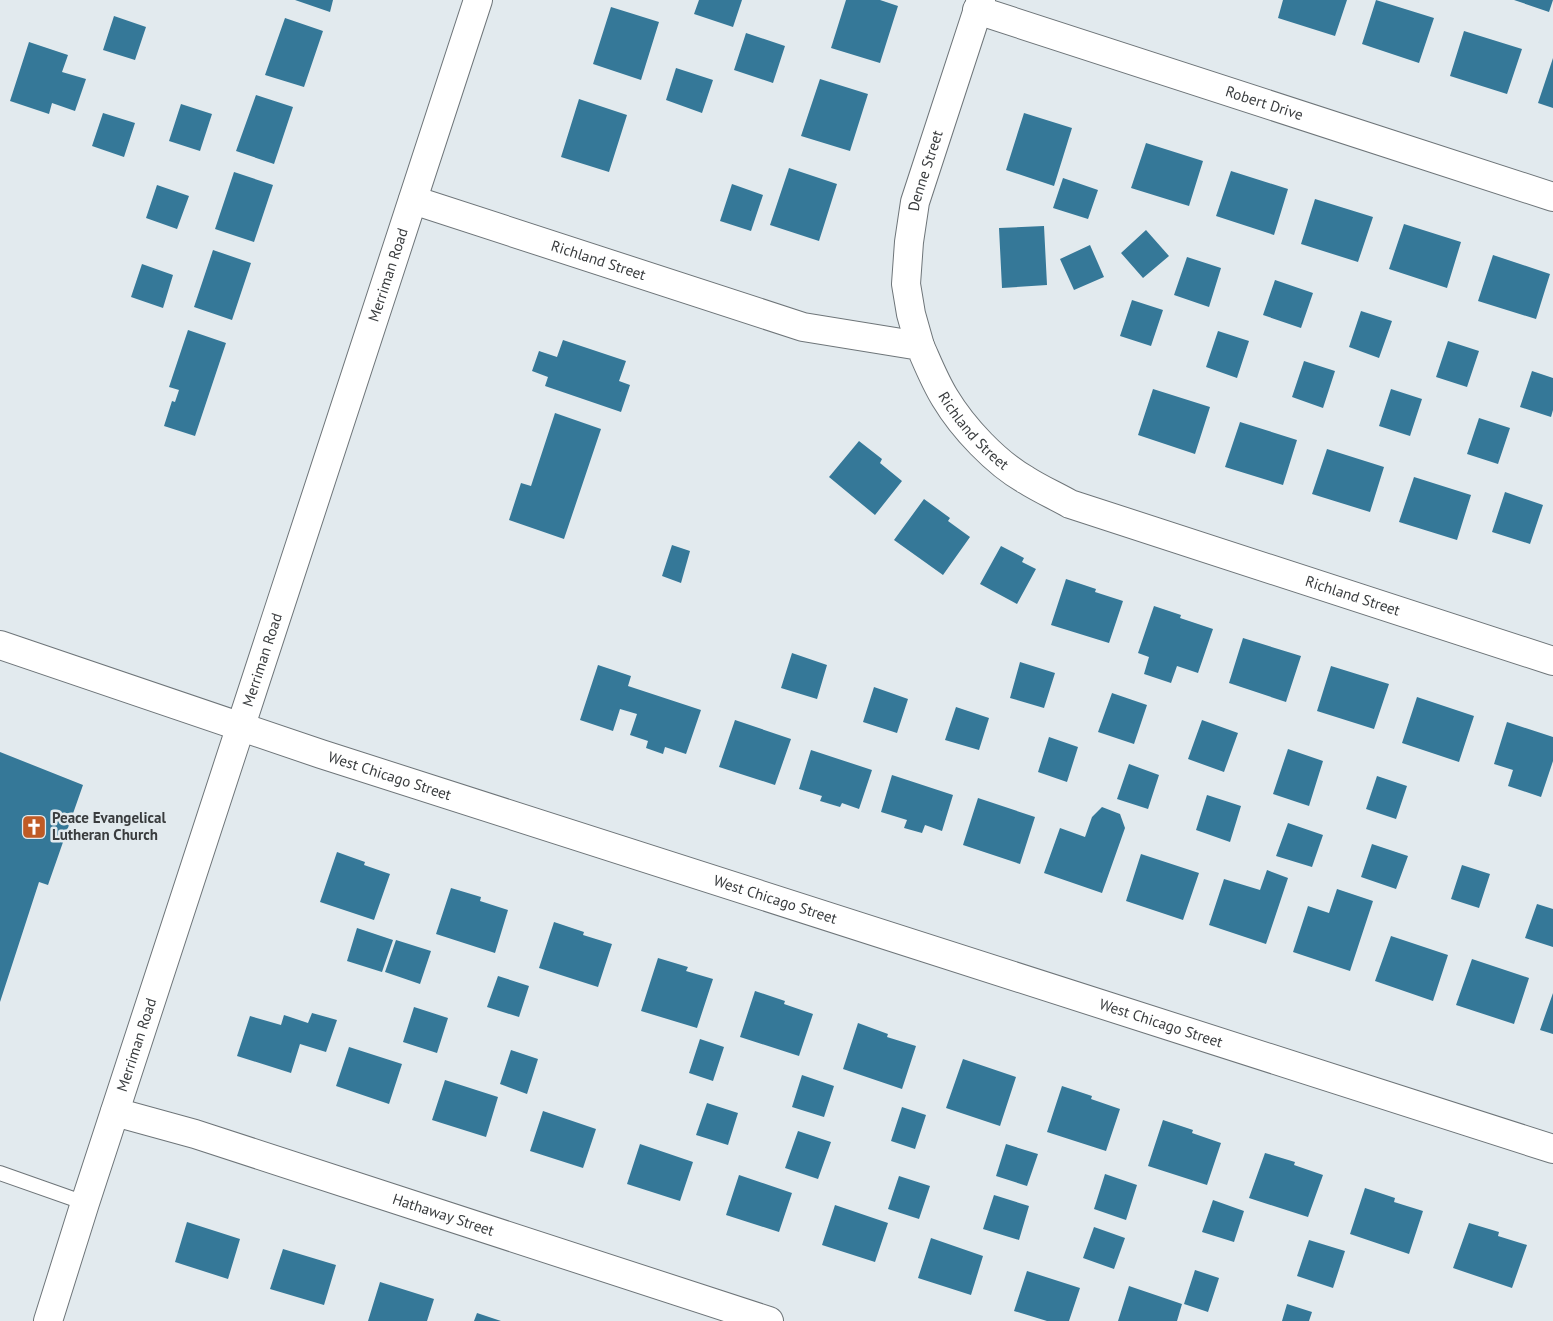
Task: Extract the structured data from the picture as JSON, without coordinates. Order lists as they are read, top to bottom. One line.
{"streets":{"street":["Robert Drive","Denne Street","Richland Street","Merriman Road","West Chicago Street","Hathaway Street"]},"crossings":[["Robert Drive","Denne Street"],["Denne Street","Richland Street"],["Richland Street","Merriman Road"],["Merriman Road","West Chicago Street"],["Merriman Road","Hathaway Street"]],"places":{"church":["Peace Evangelical Lutheran Church"]}}
